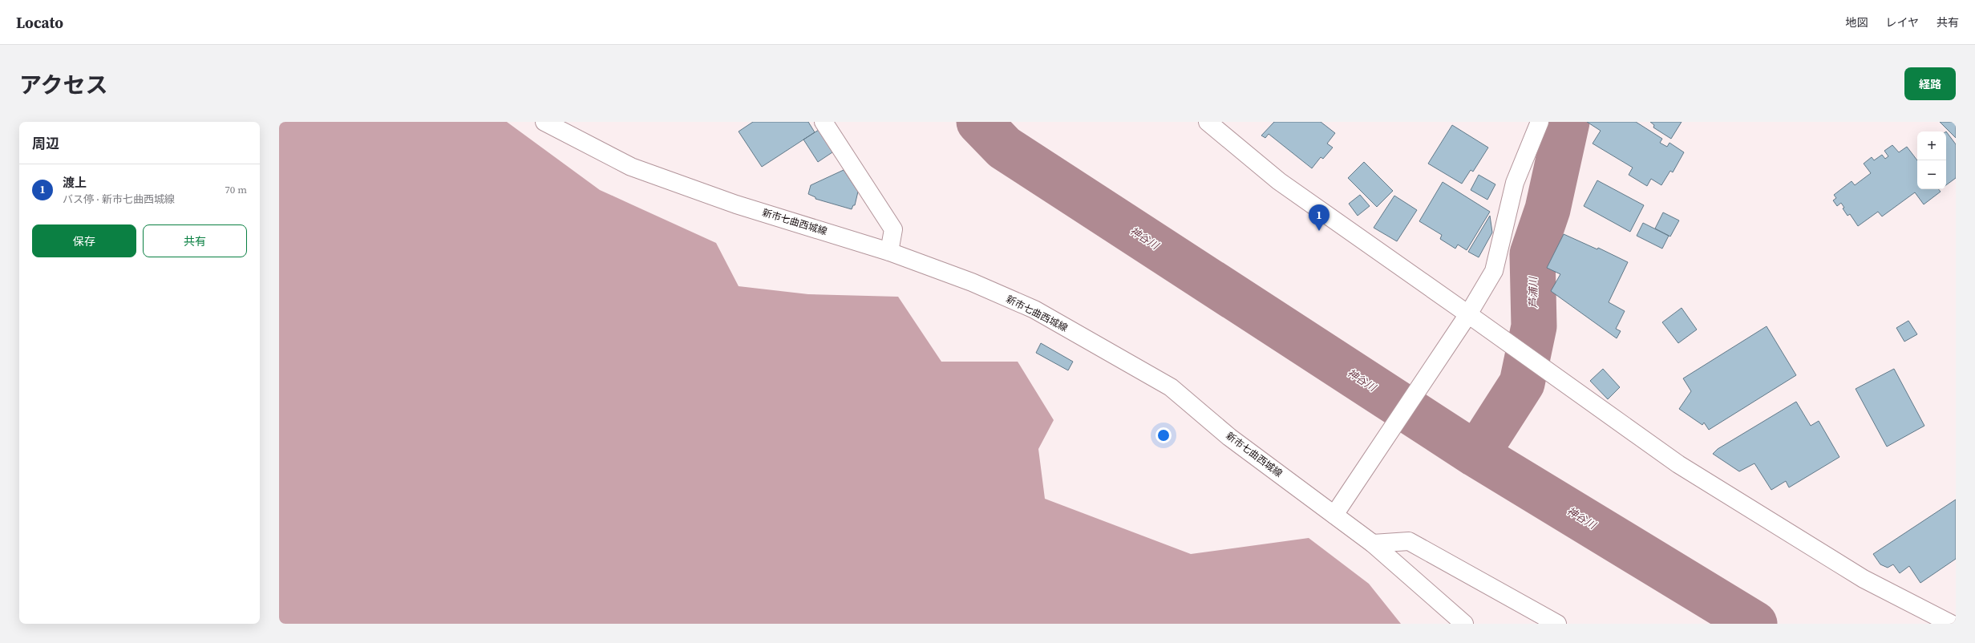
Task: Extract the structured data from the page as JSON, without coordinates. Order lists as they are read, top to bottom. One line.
{"streets":{"street":["新市七曲西城線"]},"water":["神谷川","芦浦川"],"page":{"header":"Locato","nav":["地図","レイヤ","共有"],"title":"アクセス","buttons":["経路",["保存","共有"]],"heading":"周辺","map_buttons":["+","−"],"list":[{"mark":"1","name":"渡上","note":"バス停 · 新市七曲西城線","value":"70 m"}],"pins":"1"}}
